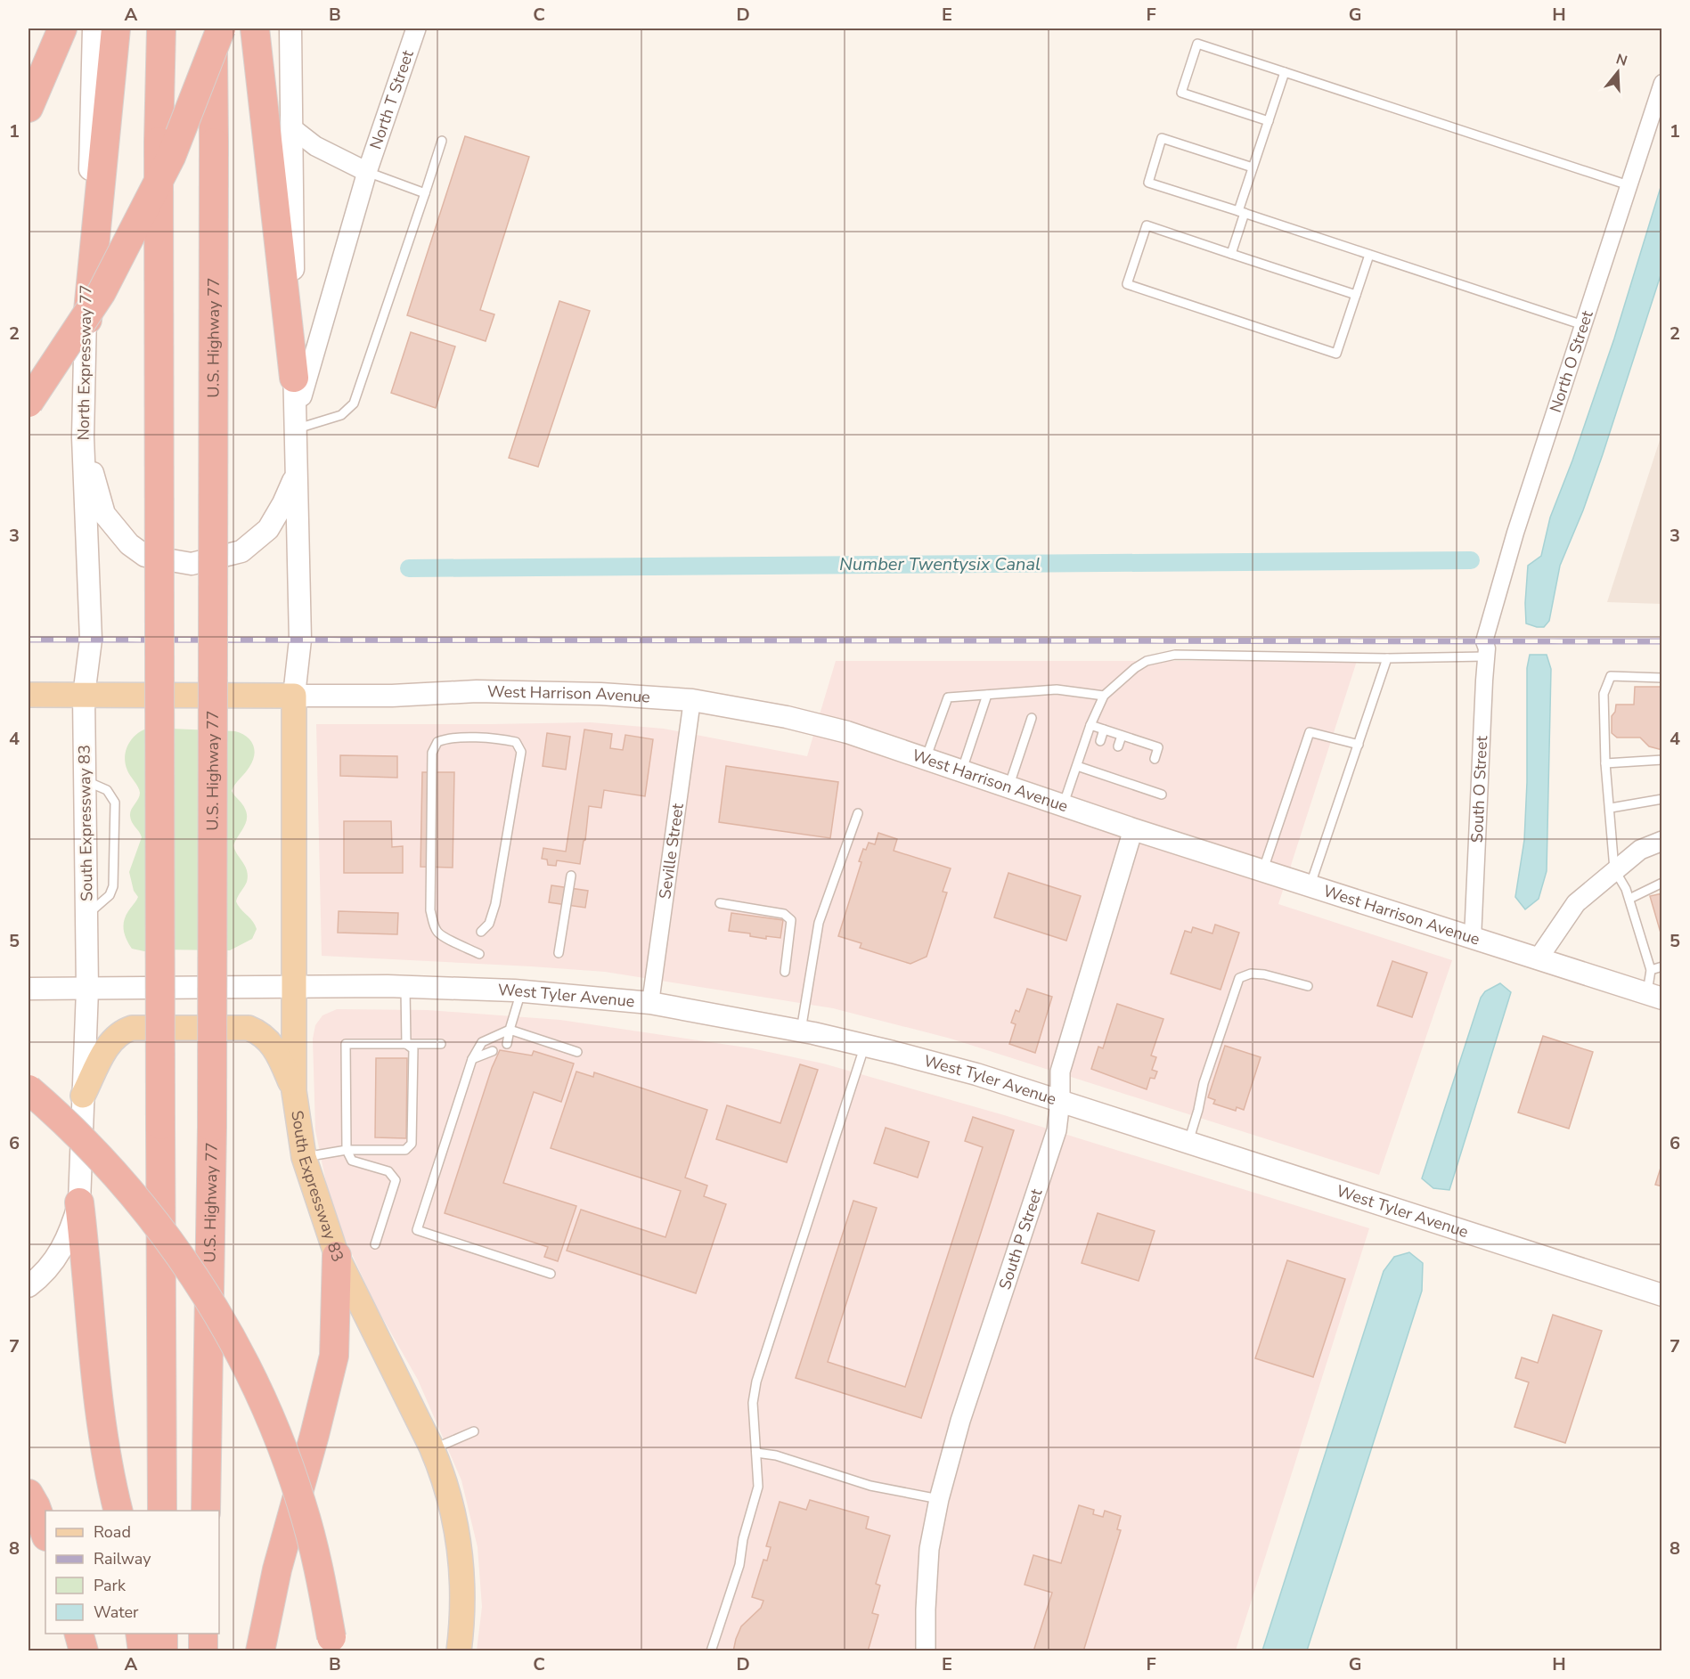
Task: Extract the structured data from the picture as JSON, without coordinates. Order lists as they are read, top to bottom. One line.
{"streets":{"highway":["U.S. Highway 77"],"main road":["North Expressway 77","West Harrison Avenue","South Expressway 83","West Tyler Avenue"],"street":["North T Street","North O Street","South O Street","Seville Street","South P Street"]},"crossings":[["North O Street","South O Street"],["North Expressway 77","South Expressway 83"],["West Harrison Avenue","South O Street"],["West Harrison Avenue","South Expressway 83"],["West Harrison Avenue","Seville Street"],["West Harrison Avenue","South P Street"],["South Expressway 83","West Tyler Avenue"],["Seville Street","West Tyler Avenue"],["West Tyler Avenue","South P Street"]],"water":["Number Twentysix Canal"],"legend":["Road","Railway","Park","Water"],"north":"top","grid":{"columns":["A","B","C","D","E","F","G","H"],"rows":["1","2","3","4","5","6","7","8"]}}
